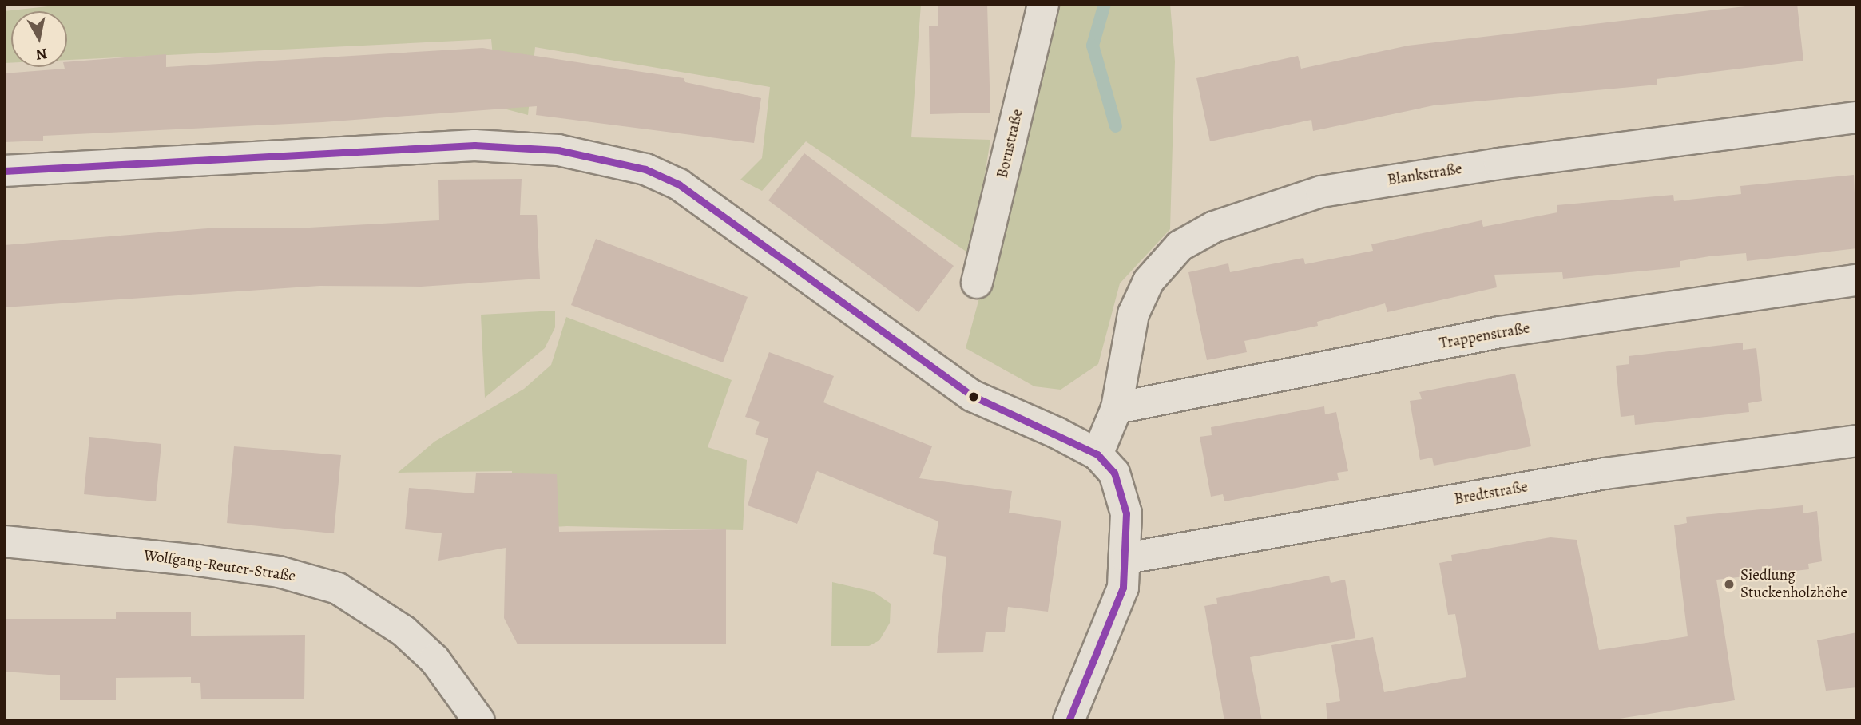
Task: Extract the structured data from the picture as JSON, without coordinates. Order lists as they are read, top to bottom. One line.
{"streets":{"street":["Bornstraße","Blankstraße","Trappenstraße","Bredtstraße","Wolfgang-Reuter-Straße"]},"crossings":[["Blankstraße","Trappenstraße"]],"places":["Siedlung Stuckenholzhöhe"],"north":"bottom"}
